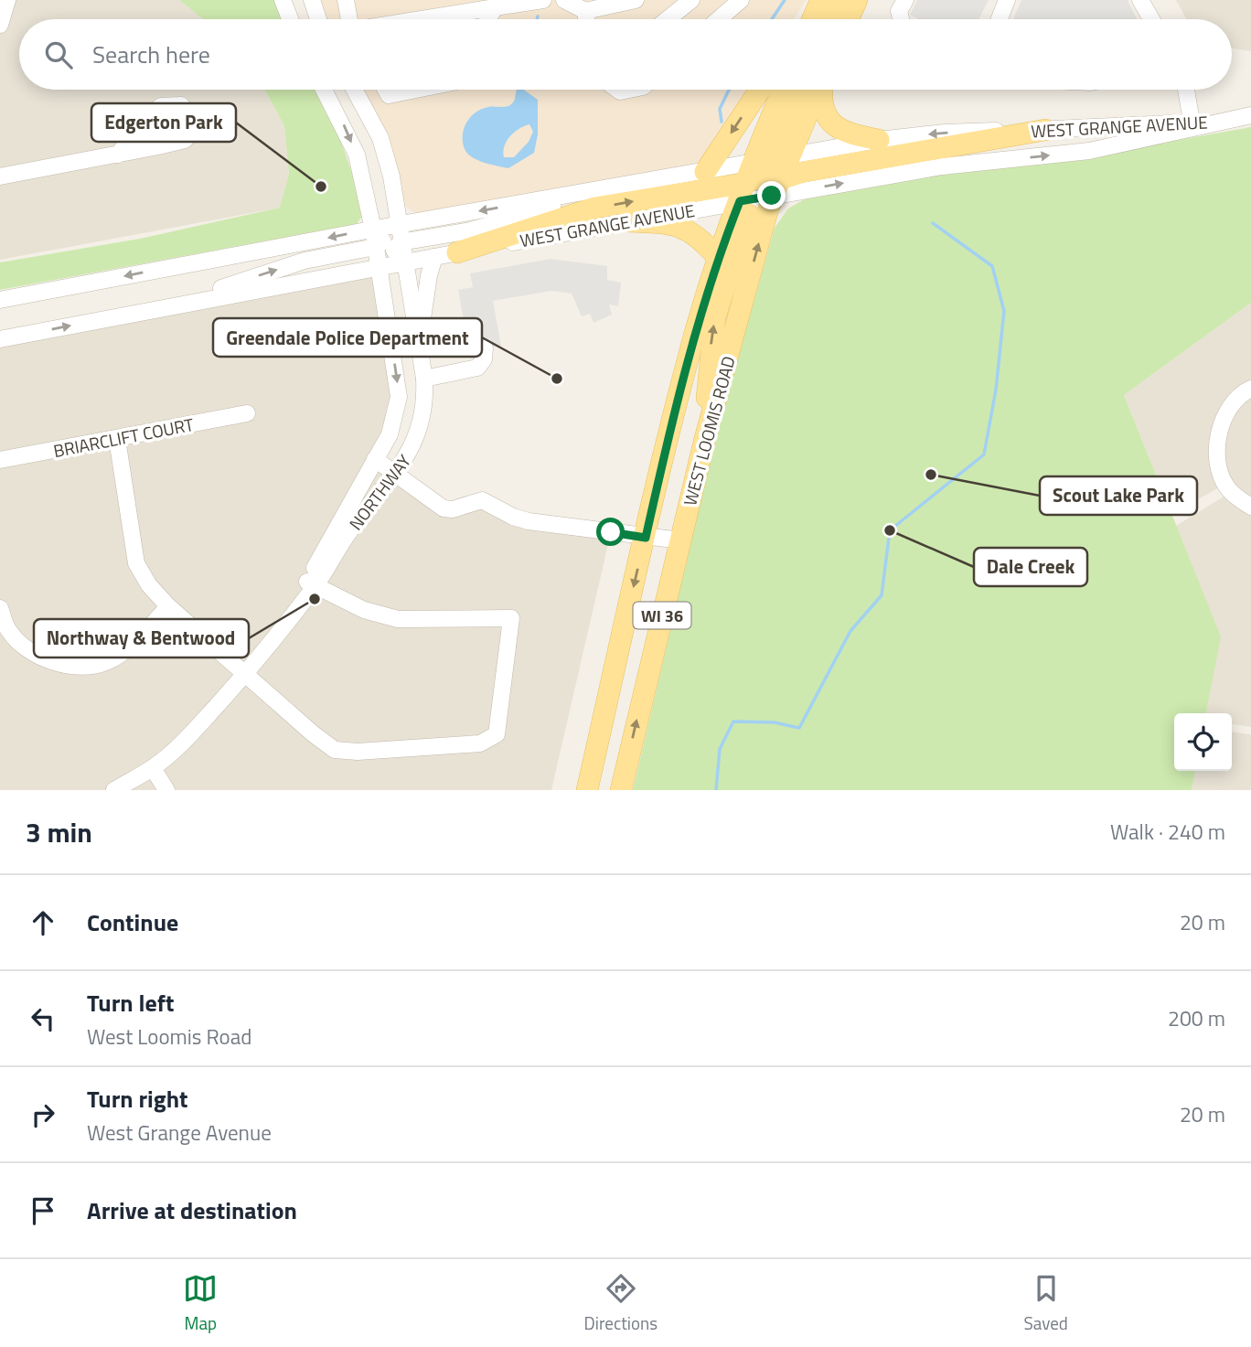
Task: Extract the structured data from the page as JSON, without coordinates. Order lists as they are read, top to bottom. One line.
{"streets":{"main road":["WEST LOOMIS ROAD","WI 36"],"street":["WEST GRANGE AVENUE","BRIARCLIFT COURT","NORTHWAY"]},"crossings":[["WEST GRANGE AVENUE","WEST LOOMIS ROAD"],["WEST GRANGE AVENUE","NORTHWAY"]],"places":["Edgerton Park","Greendale Police Department","Scout Lake Park","Dale Creek","Northway & Bentwood"],"page":{"search":"Search here","heading":["3 min","Walk · 240 m"],"list":[["Continue","20 m"],["Turn left","West Loomis Road","200 m"],["Turn right","West Grange Avenue","20 m"],"Arrive at destination"],"nav":["Map","Directions","Saved"]}}
